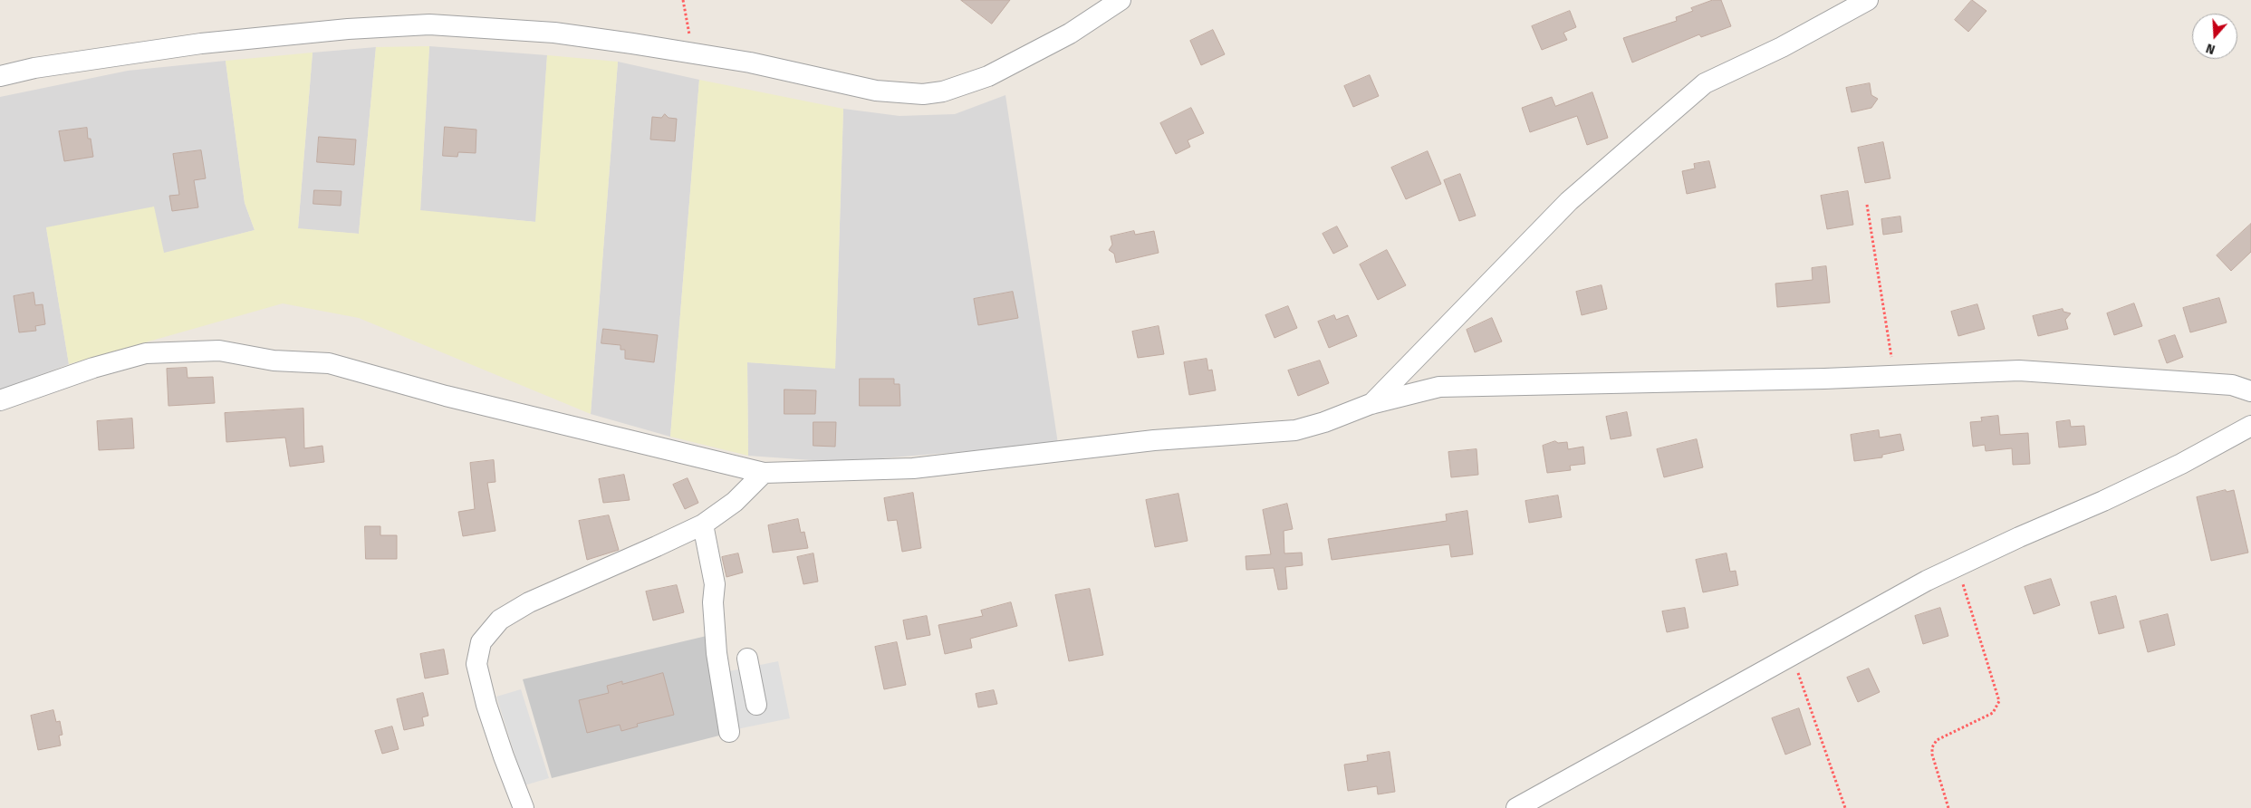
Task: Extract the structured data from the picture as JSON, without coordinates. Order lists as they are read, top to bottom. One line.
{"north":"bottom"}
